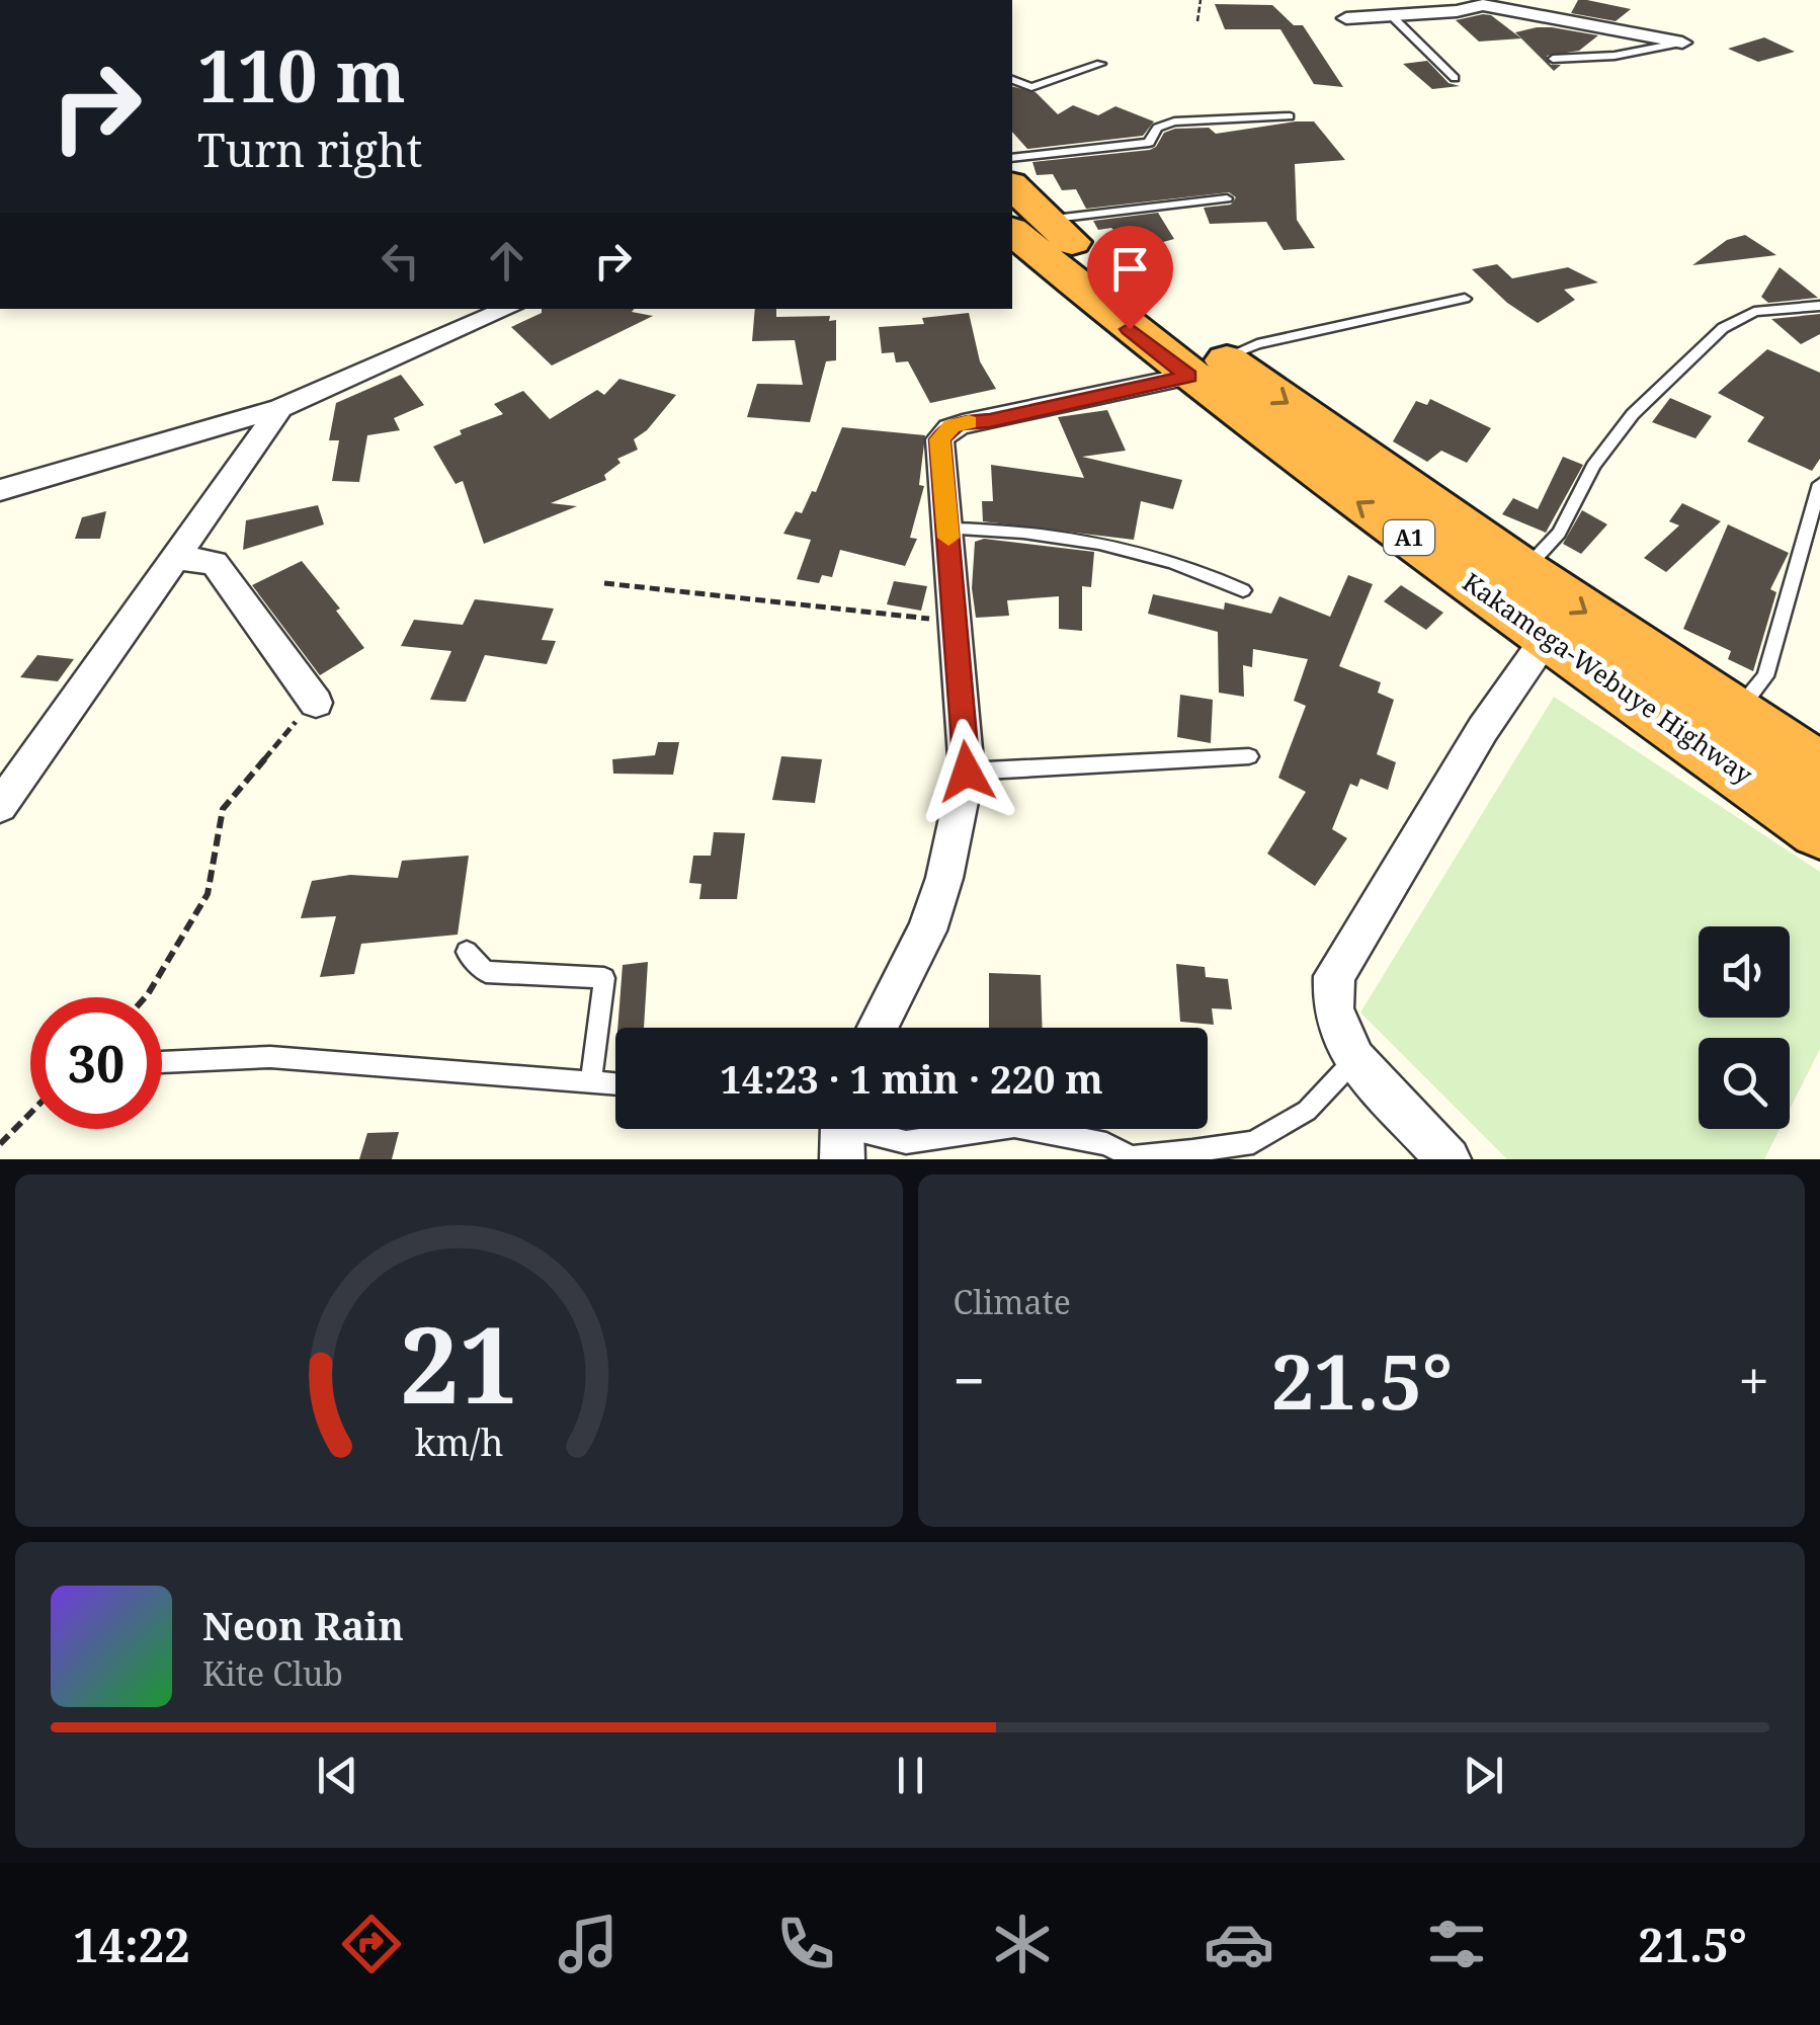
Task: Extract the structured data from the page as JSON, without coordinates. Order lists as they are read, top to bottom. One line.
{"streets":{"highway":["A1","Kakamega-Webuye Highway"]},"page":{"turn":["110 m","Turn right"],"limit":"30","trip":"14:23 · 1 min · 220 m","tile":"Climate","heat":["−","21.5°","+"],"song":["Neon Rain","Kite Club"],"tabs":["14:22","21.5°"],"gauge":["21","km/h"]}}
